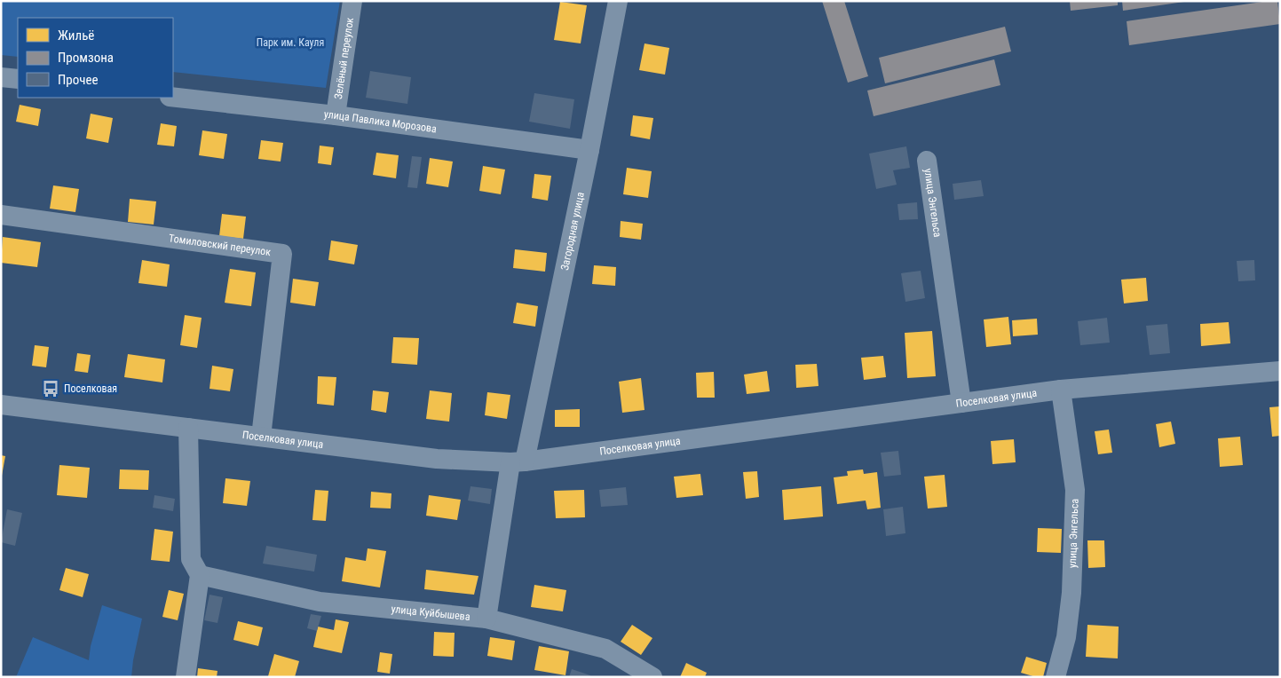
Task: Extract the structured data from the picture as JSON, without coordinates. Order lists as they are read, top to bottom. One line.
{"streets":{"street":["Зелёный переулок","улица Павлика Морозова","улица Энгельса","Загородная улица","Томиловский переулок","Поселковая улица","улица Куйбышева"]},"crossings":[["Зелёный переулок","улица Павлика Морозова"],["улица Павлика Морозова","Загородная улица"],["улица Энгельса","Поселковая улица"],["Загородная улица","Поселковая улица"],["Загородная улица","улица Куйбышева"],["Томиловский переулок","Поселковая улица"]],"parks":["Парк им. Кауля"],"places":{"bus stop":["Поселковая"]},"legend":["Жильё","Промзона","Прочее"]}
